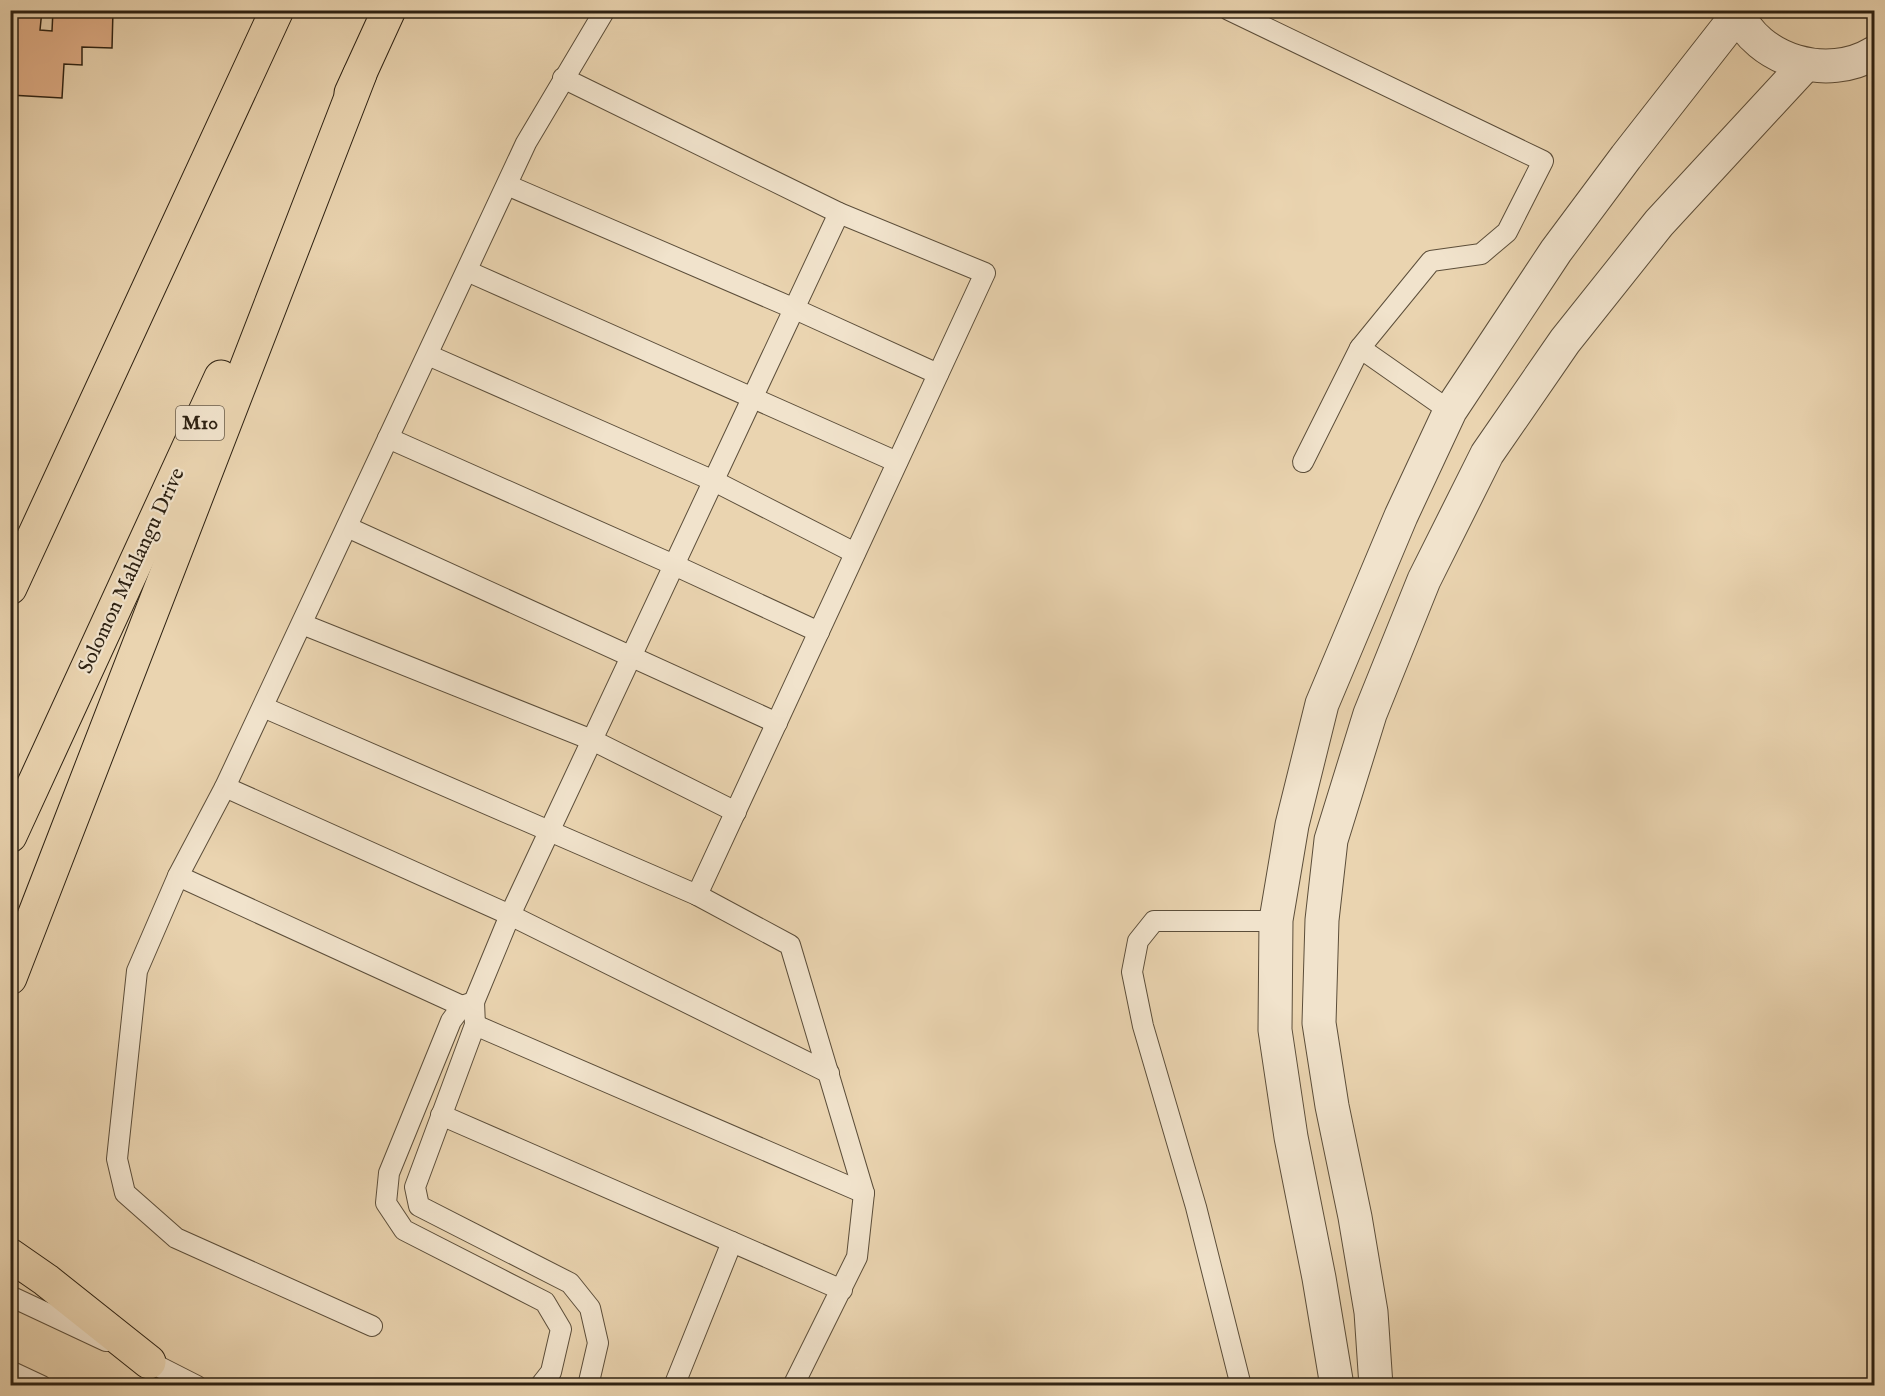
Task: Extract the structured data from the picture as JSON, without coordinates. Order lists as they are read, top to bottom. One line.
{"streets":{"main road":["M10","Solomon Mahlangu Drive"]}}
